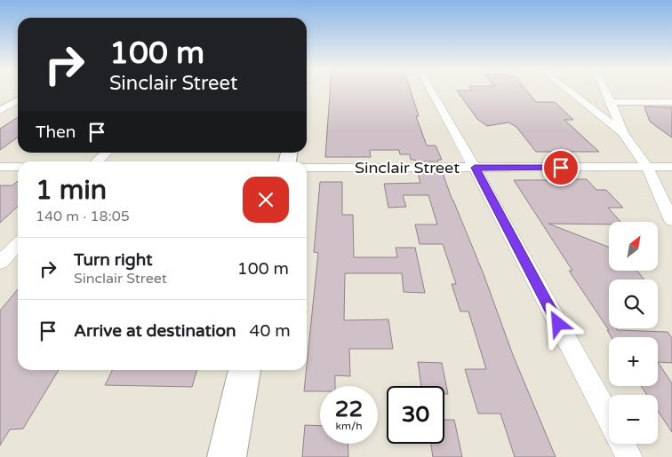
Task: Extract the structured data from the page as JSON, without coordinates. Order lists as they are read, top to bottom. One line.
{"streets":{"street":["Sinclair Street"]},"north":"top right","page":{"turn":["100 m","Sinclair Street"],"then":"Then","heading":["1 min","140 m · 18:05"],"map_buttons":["+","−"],"list":[{"name":"Turn right","note":"Sinclair Street","value":"100 m"},{"name":"Arrive at destination","value":"40 m"}],"speed":"22 km/h","limit":"30"}}
